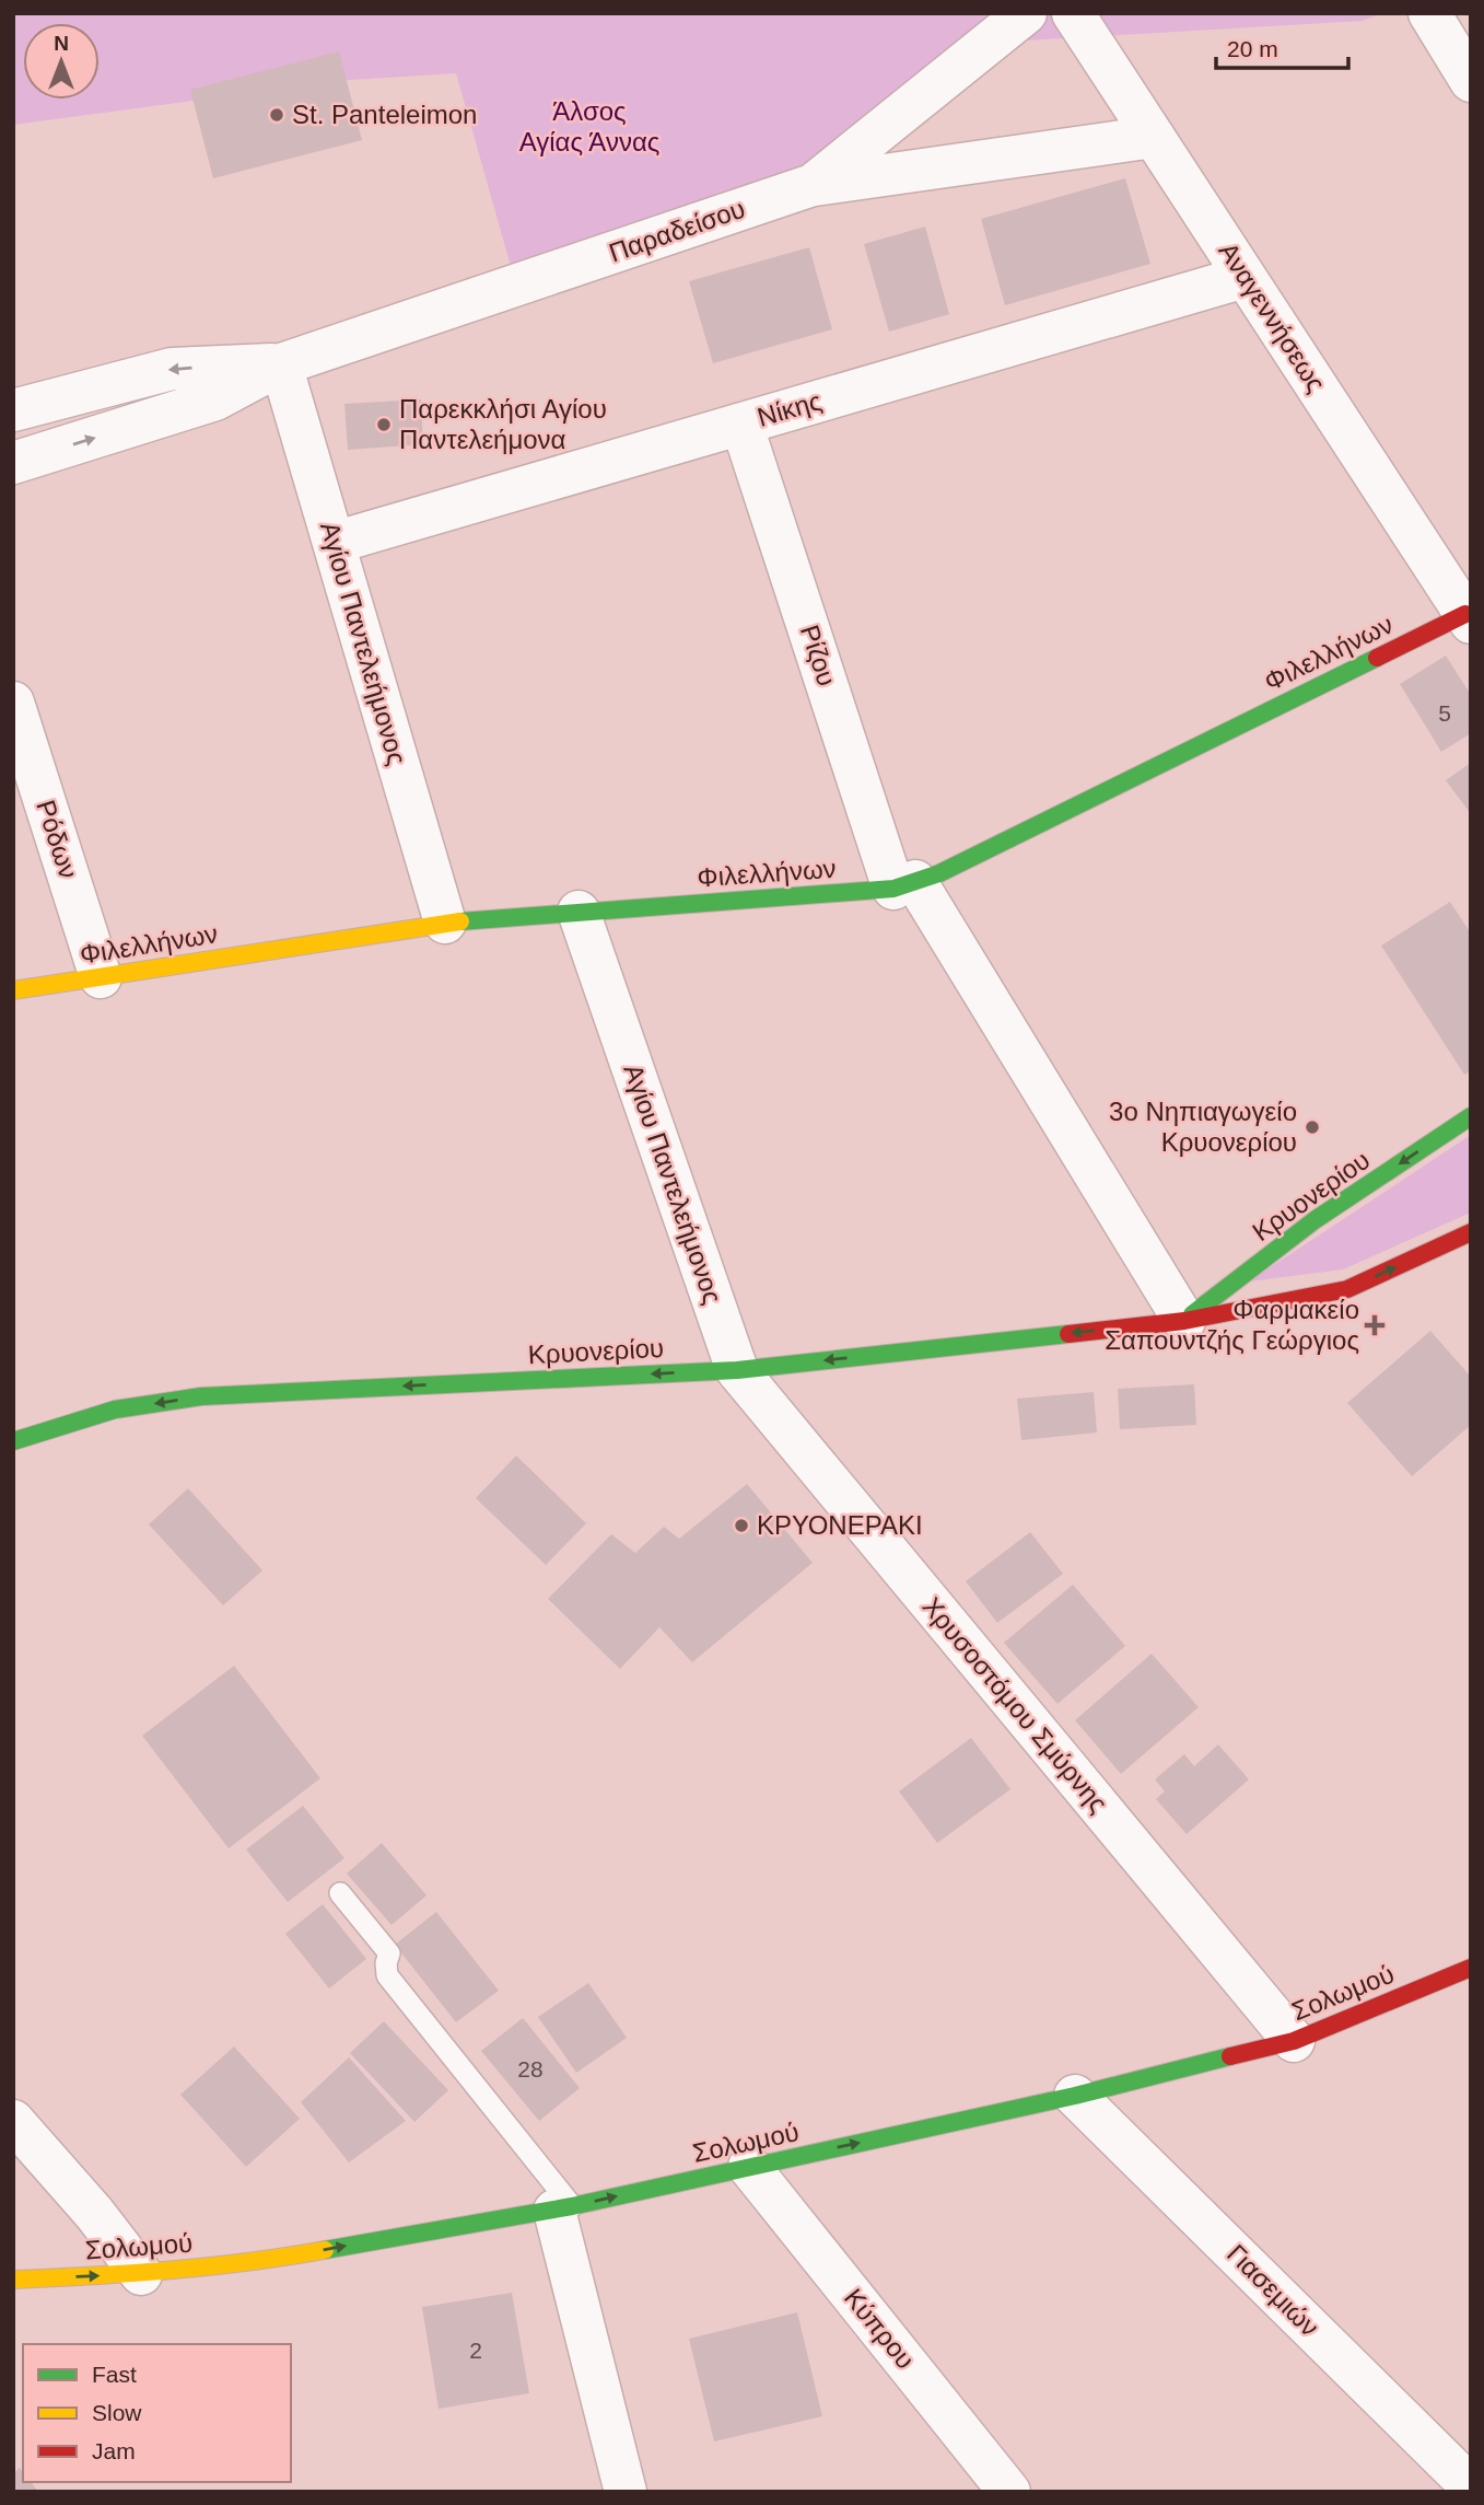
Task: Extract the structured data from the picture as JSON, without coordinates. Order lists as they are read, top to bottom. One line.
{"streets":{"main road":["Φιλελλήνων","Κρυονερίου","Σολωμού"],"street":["Παραδείσου","Αναγεννήσεως","Νίκης","Αγίου Παντελεήμονος","Ρίζου","Ρόδων","Χρυσοστόμου Σμύρνης","Γιασεμιών","Κύπρου"]},"crossings":[["Παραδείσου","Αγίου Παντελεήμονος"],["Αναγεννήσεως","Νίκης"],["Αναγεννήσεως","Φιλελλήνων"],["Νίκης","Αγίου Παντελεήμονος"],["Νίκης","Ρίζου"],["Αγίου Παντελεήμονος","Φιλελλήνων"],["Αγίου Παντελεήμονος","Κρυονερίου"],["Αγίου Παντελεήμονος","Χρυσοστόμου Σμύρνης"],["Φιλελλήνων","Ρίζου"],["Φιλελλήνων","Ρόδων"],["Ρίζου","Κρυονερίου"],["Κρυονερίου","Χρυσοστόμου Σμύρνης"],["Χρυσοστόμου Σμύρνης","Σολωμού"],["Σολωμού","Γιασεμιών"],["Σολωμού","Κύπρου"]],"one_way":["Σολωμού"],"parks":["Άλσος Αγίας Άννας"],"places":{"other":["St. Panteleimon","Παρεκκλήσι Αγίου Παντελεήμονα","3ο Νηπιαγωγείο Κρυονερίου","ΚΡΥΟΝΕΡΑΚΙ"],"health":["Φαρμακείο Σαπουντζής Γεώργιος"]},"house_numbers":["5","28","2"],"legend":["Fast","Slow","Jam"],"scale_bar":"20 m","north":"top"}
